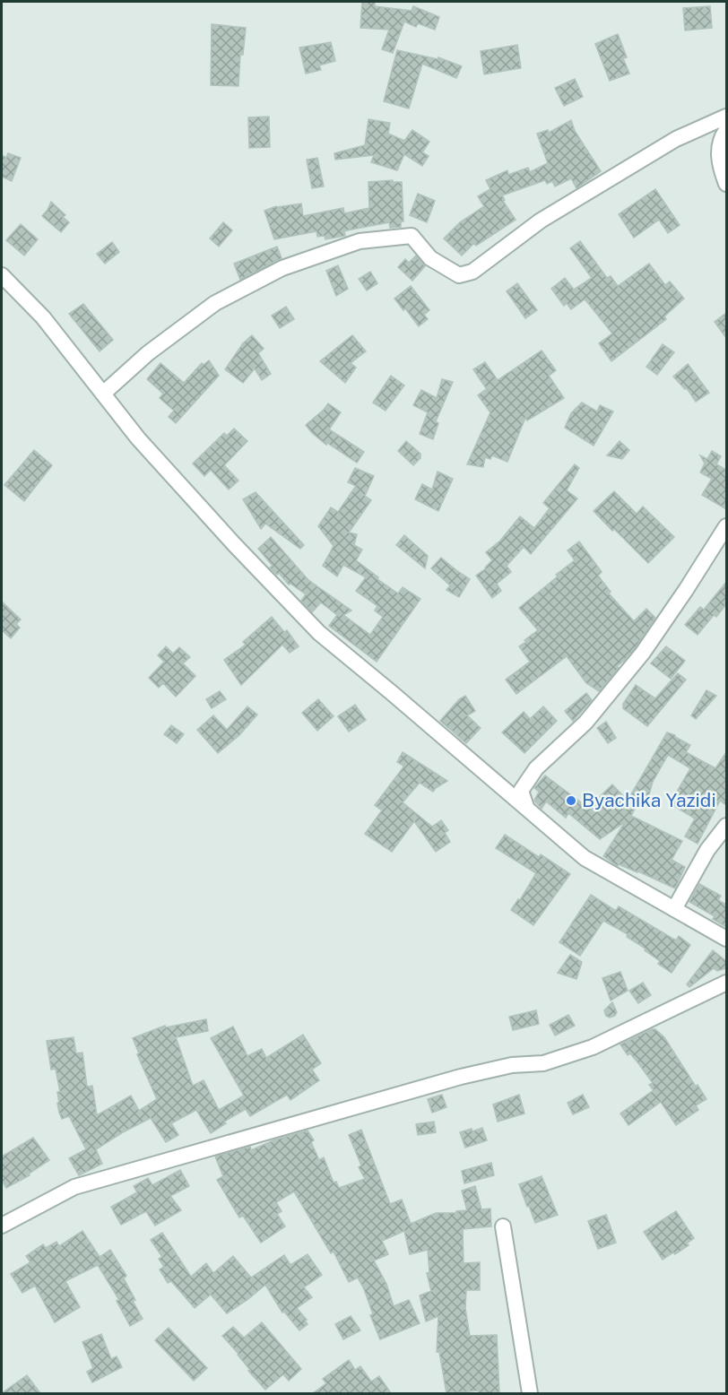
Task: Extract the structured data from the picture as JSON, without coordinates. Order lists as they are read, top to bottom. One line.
{"places":["Byachika Yazidi"]}
